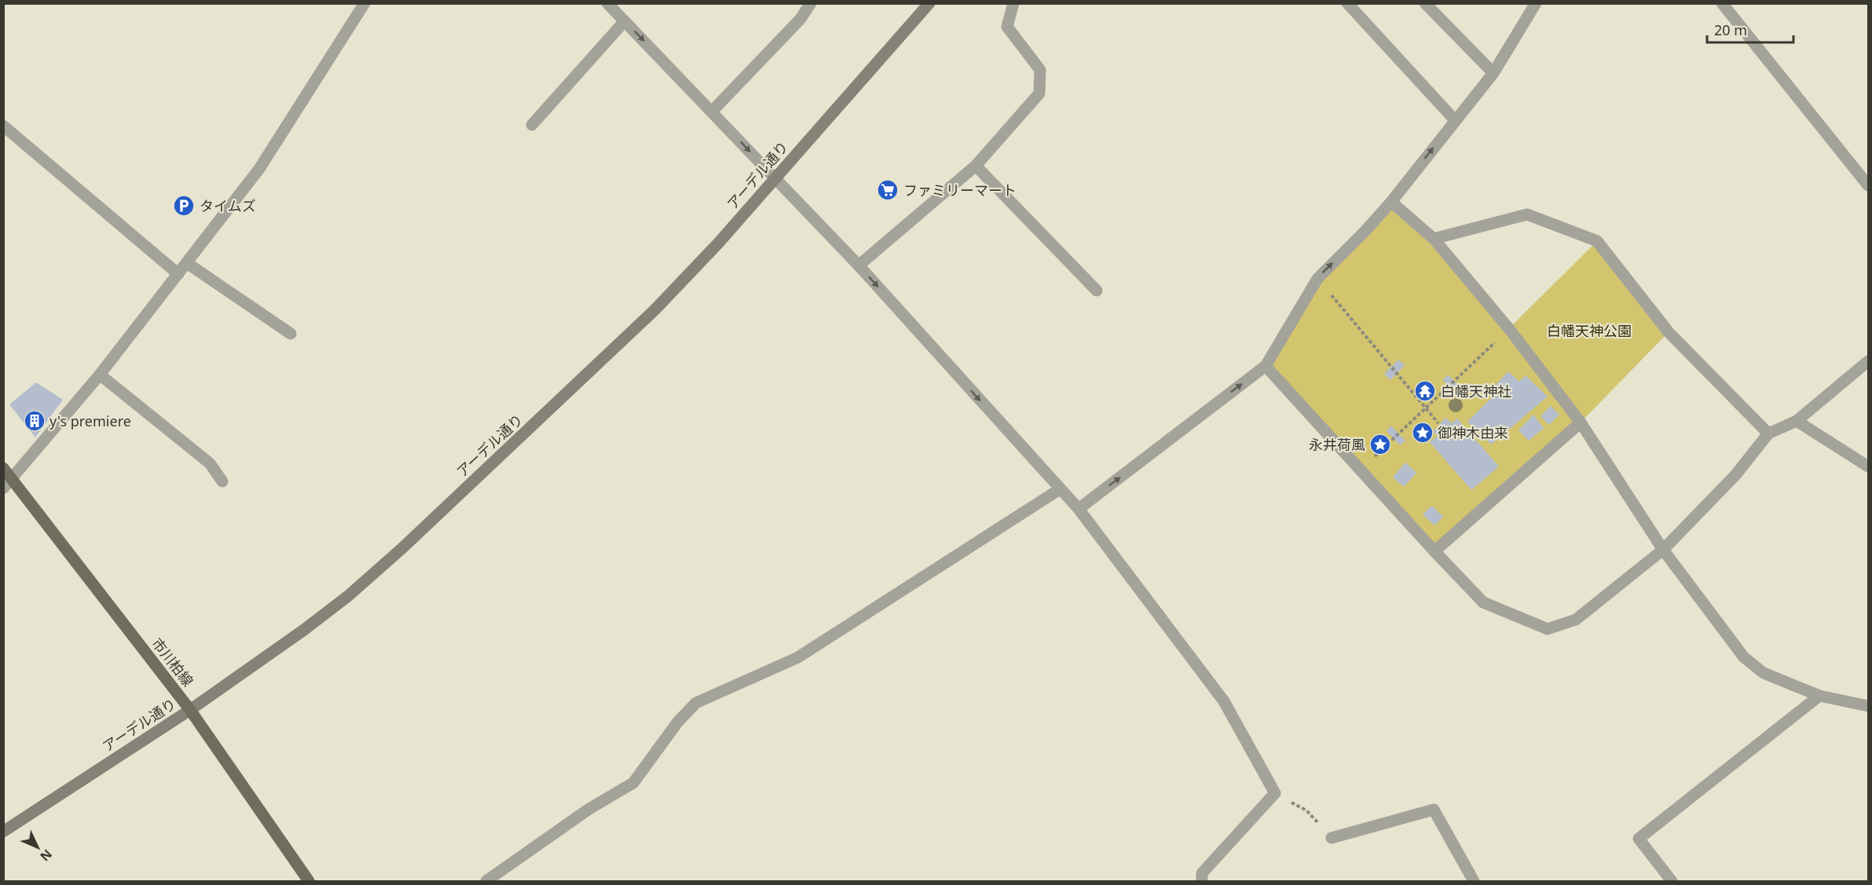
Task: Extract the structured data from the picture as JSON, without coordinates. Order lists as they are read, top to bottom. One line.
{"streets":{"main road":["市川柏線"],"street":["アーデル通り"]},"crossings":[["アーデル通り","市川柏線"]],"parks":["白幡天神公園"],"places":{"supermarket":["ファミリーマート"],"parking":["タイムズ"],"temple":["白幡天神社"],"building":["y's premiere"],"place":["御神木由来","永井荷風"]},"scale_bar":"20 m","north":"bottom right"}
